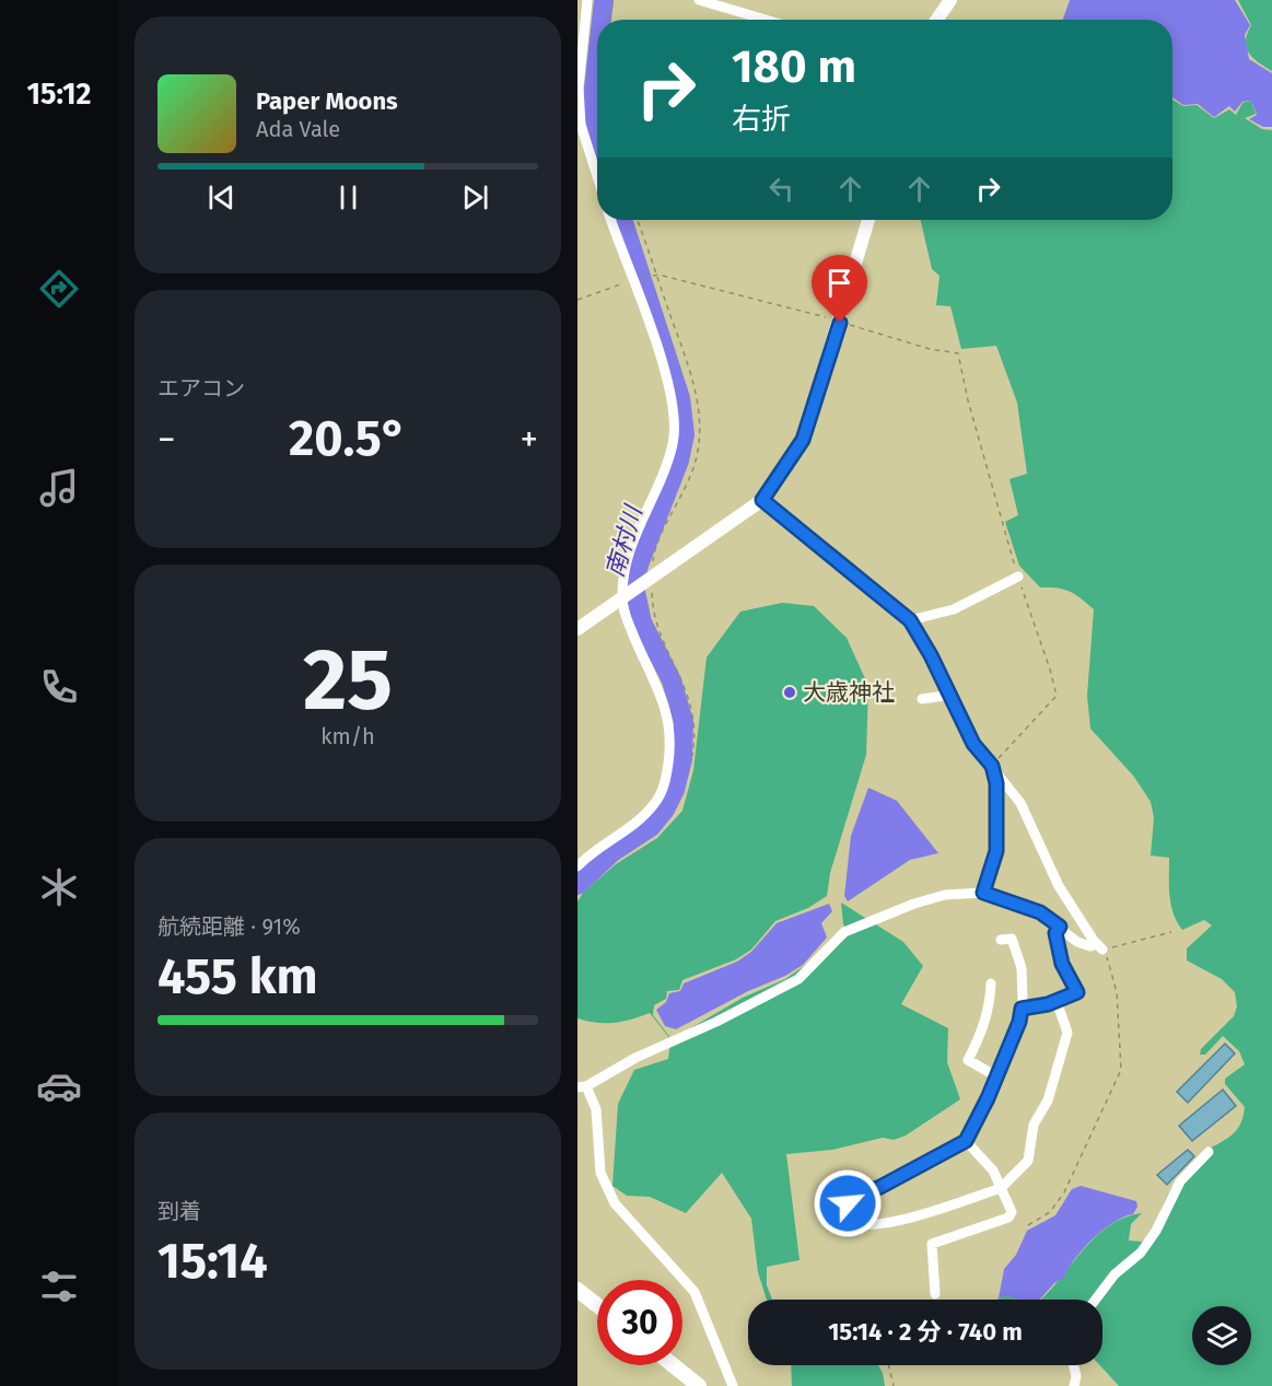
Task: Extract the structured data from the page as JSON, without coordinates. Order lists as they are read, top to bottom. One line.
{"water":["南村川"],"places":["大歳神社"],"page":{"tabs":"15:12","turn":["180 m","右折"],"song":["Paper Moons","Ada Vale"],"tile":["エアコン",["25","km/h"],["航続距離 · 91%","455 km"],["到着","15:14"]],"heat":["−","20.5°","+"],"limit":"30","trip":"15:14 · 2 分 · 740 m"}}
